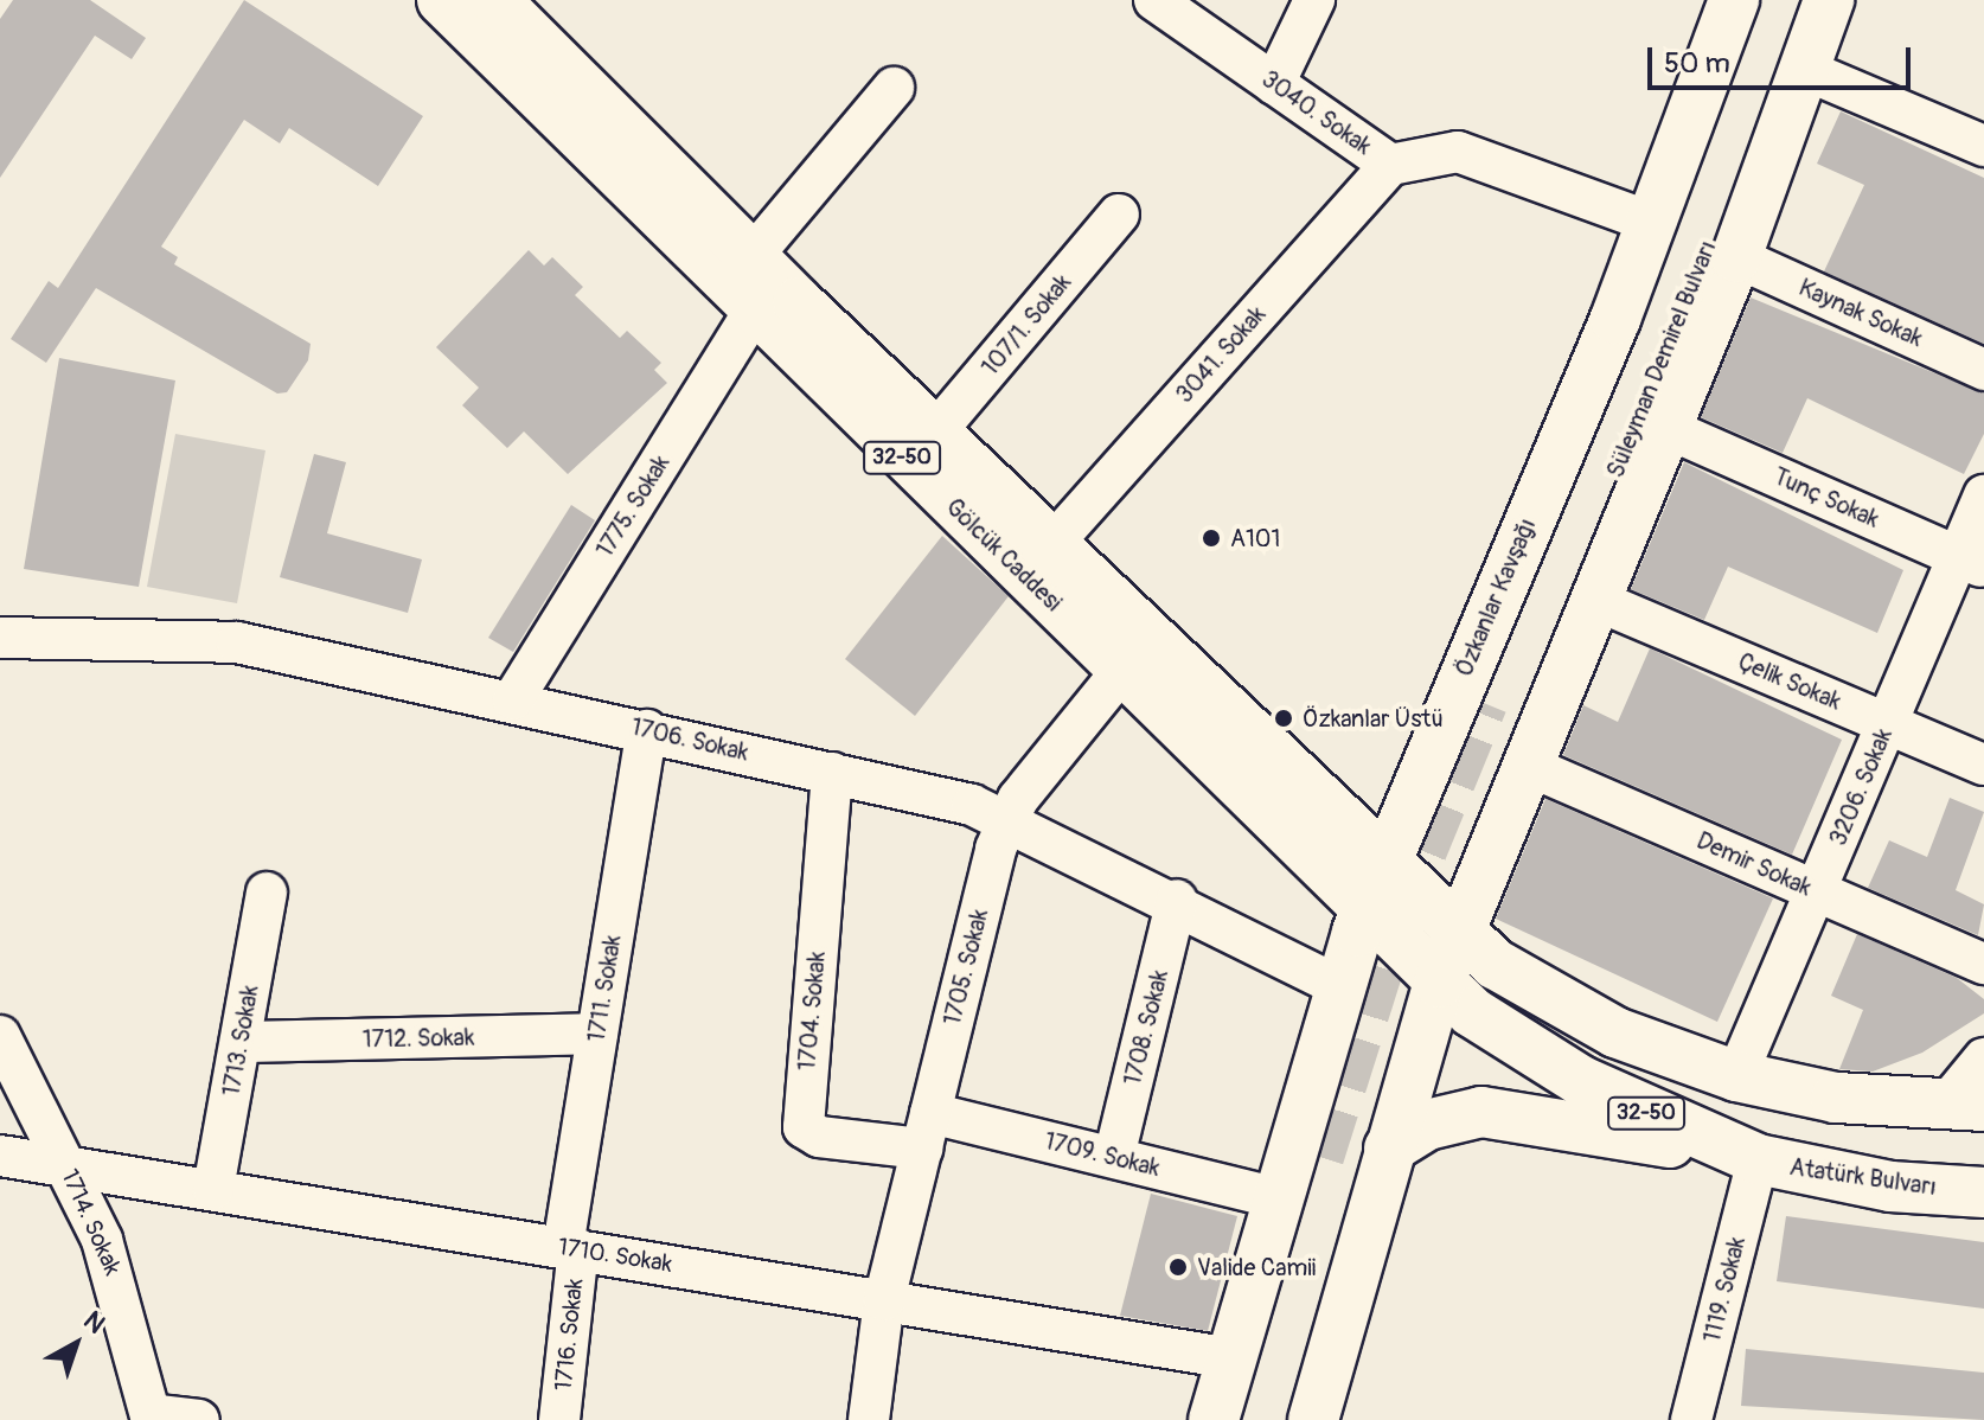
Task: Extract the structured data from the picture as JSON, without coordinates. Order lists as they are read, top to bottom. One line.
{"streets":{"main road":["Süleyman Demirel Bulvarı","32-50","Gölcük Caddesi","Özkanlar Kavşağı","Atatürk Bulvarı"],"street":["3040. Sokak","Kaynak Sokak","107/1. Sokak","3041. Sokak","Tunç Sokak","1775. Sokak","Çelik Sokak","1706. Sokak","3206. Sokak","Demir Sokak","1705. Sokak","1711. Sokak","1704. Sokak","1708. Sokak","1712. Sokak","1713. Sokak","1709. Sokak","1714. Sokak","1710. Sokak","1119. Sokak","1716. Sokak"]},"crossings":[["3040. Sokak","3041. Sokak"],["3040. Sokak","Özkanlar Kavşağı"],["107/1. Sokak","Gölcük Caddesi"],["3041. Sokak","Gölcük Caddesi"],["32-50","Gölcük Caddesi"],["32-50","Özkanlar Kavşağı"],["32-50","3206. Sokak"],["32-50","Atatürk Bulvarı"],["Tunç Sokak","3206. Sokak"],["1775. Sokak","Gölcük Caddesi"],["1775. Sokak","1706. Sokak"],["Gölcük Caddesi","Özkanlar Kavşağı"],["Gölcük Caddesi","1705. Sokak"],["Gölcük Caddesi","Atatürk Bulvarı"],["Özkanlar Kavşağı","1706. Sokak"],["Özkanlar Kavşağı","1709. Sokak"],["Özkanlar Kavşağı","Atatürk Bulvarı"],["Özkanlar Kavşağı","1710. Sokak"],["Çelik Sokak","3206. Sokak"],["1706. Sokak","1705. Sokak"],["1706. Sokak","1711. Sokak"],["1706. Sokak","1704. Sokak"],["1706. Sokak","1708. Sokak"],["3206. Sokak","Demir Sokak"],["1705. Sokak","1704. Sokak"],["1705. Sokak","1709. Sokak"],["1705. Sokak","1710. Sokak"],["1711. Sokak","1712. Sokak"],["1711. Sokak","1710. Sokak"],["1711. Sokak","1716. Sokak"],["1704. Sokak","1709. Sokak"],["1708. Sokak","1709. Sokak"],["1712. Sokak","1713. Sokak"],["1713. Sokak","1710. Sokak"],["Atatürk Bulvarı","1119. Sokak"],["1714. Sokak","1710. Sokak"],["1710. Sokak","1716. Sokak"]],"places":["A101","Özkanlar Üstü","Valide Camii"],"scale_bar":"50 m","north":"top right"}
